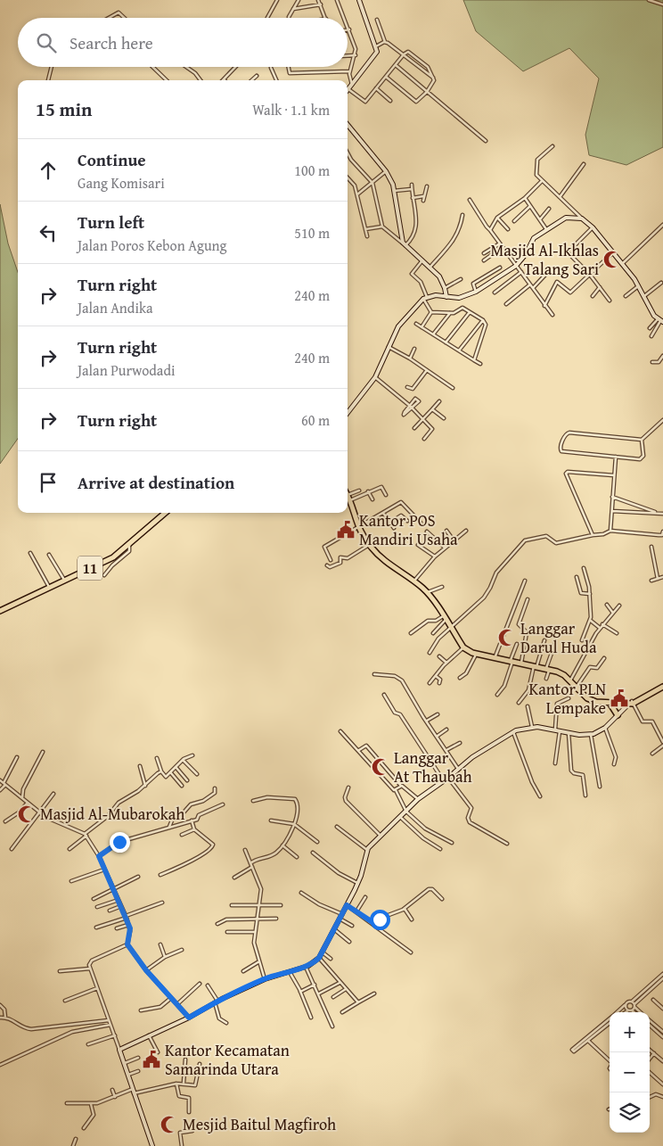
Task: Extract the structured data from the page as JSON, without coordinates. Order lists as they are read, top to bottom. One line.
{"streets":{"highway":["11"]},"places":{"mosque":["Masjid Al-Ikhlas Talang Sari","Langgar Darul Huda","Langgar At Thaubah","Masjid Al-Mubarokah","Mesjid Baitul Magfiroh"],"public building":["Kantor POS Mandiri Usaha","Kantor PLN Lempake","Kantor Kecamatan Samarinda Utara"]},"page":{"search":"Search here","heading":["15 min","Walk · 1.1 km"],"list":[["Continue","Gang Komisari","100 m"],["Turn left","Jalan Poros Kebon Agung","510 m"],["Turn right","Jalan Andika","240 m"],["Turn right","Jalan Purwodadi","240 m"],["Turn right","60 m"],"Arrive at destination"],"map_buttons":["+","−"]}}
